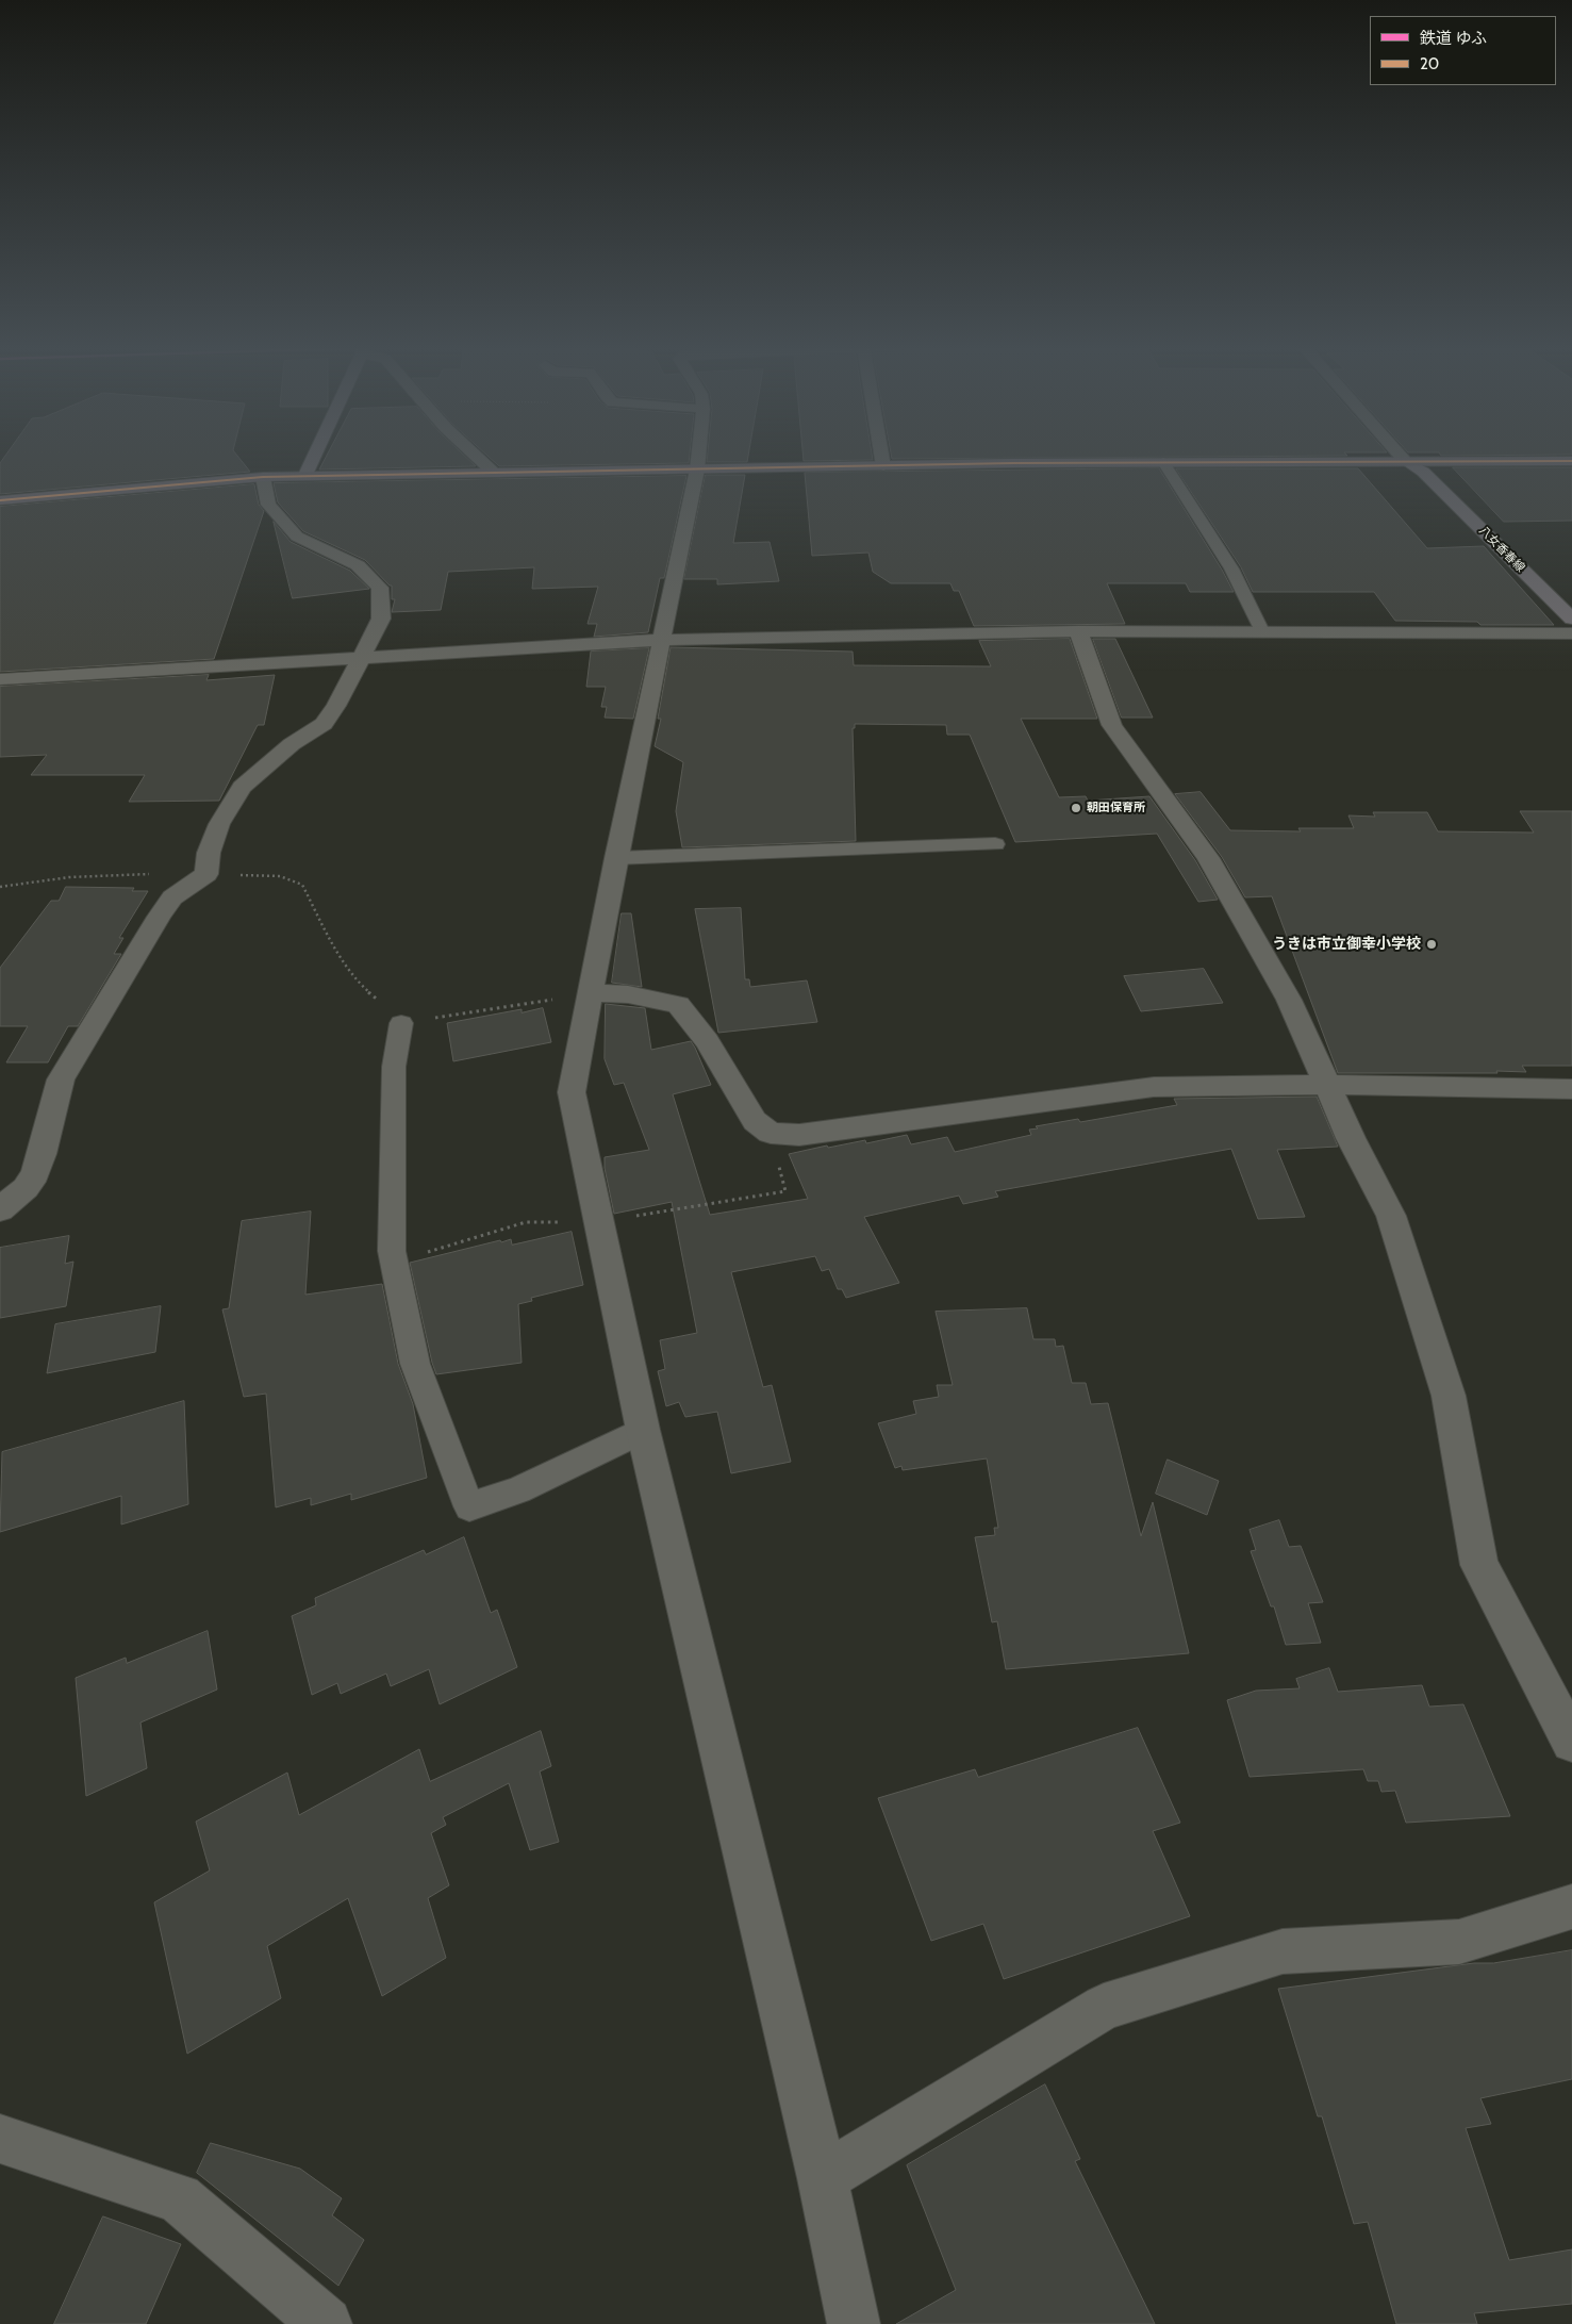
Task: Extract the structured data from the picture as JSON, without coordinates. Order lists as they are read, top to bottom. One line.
{"streets":{"main road":["八女香春線"]},"places":["朝田保育所","うきは市立御幸小学校"],"lines":["transit line 20"],"legend":["鉄道 ゆふ","20"]}
